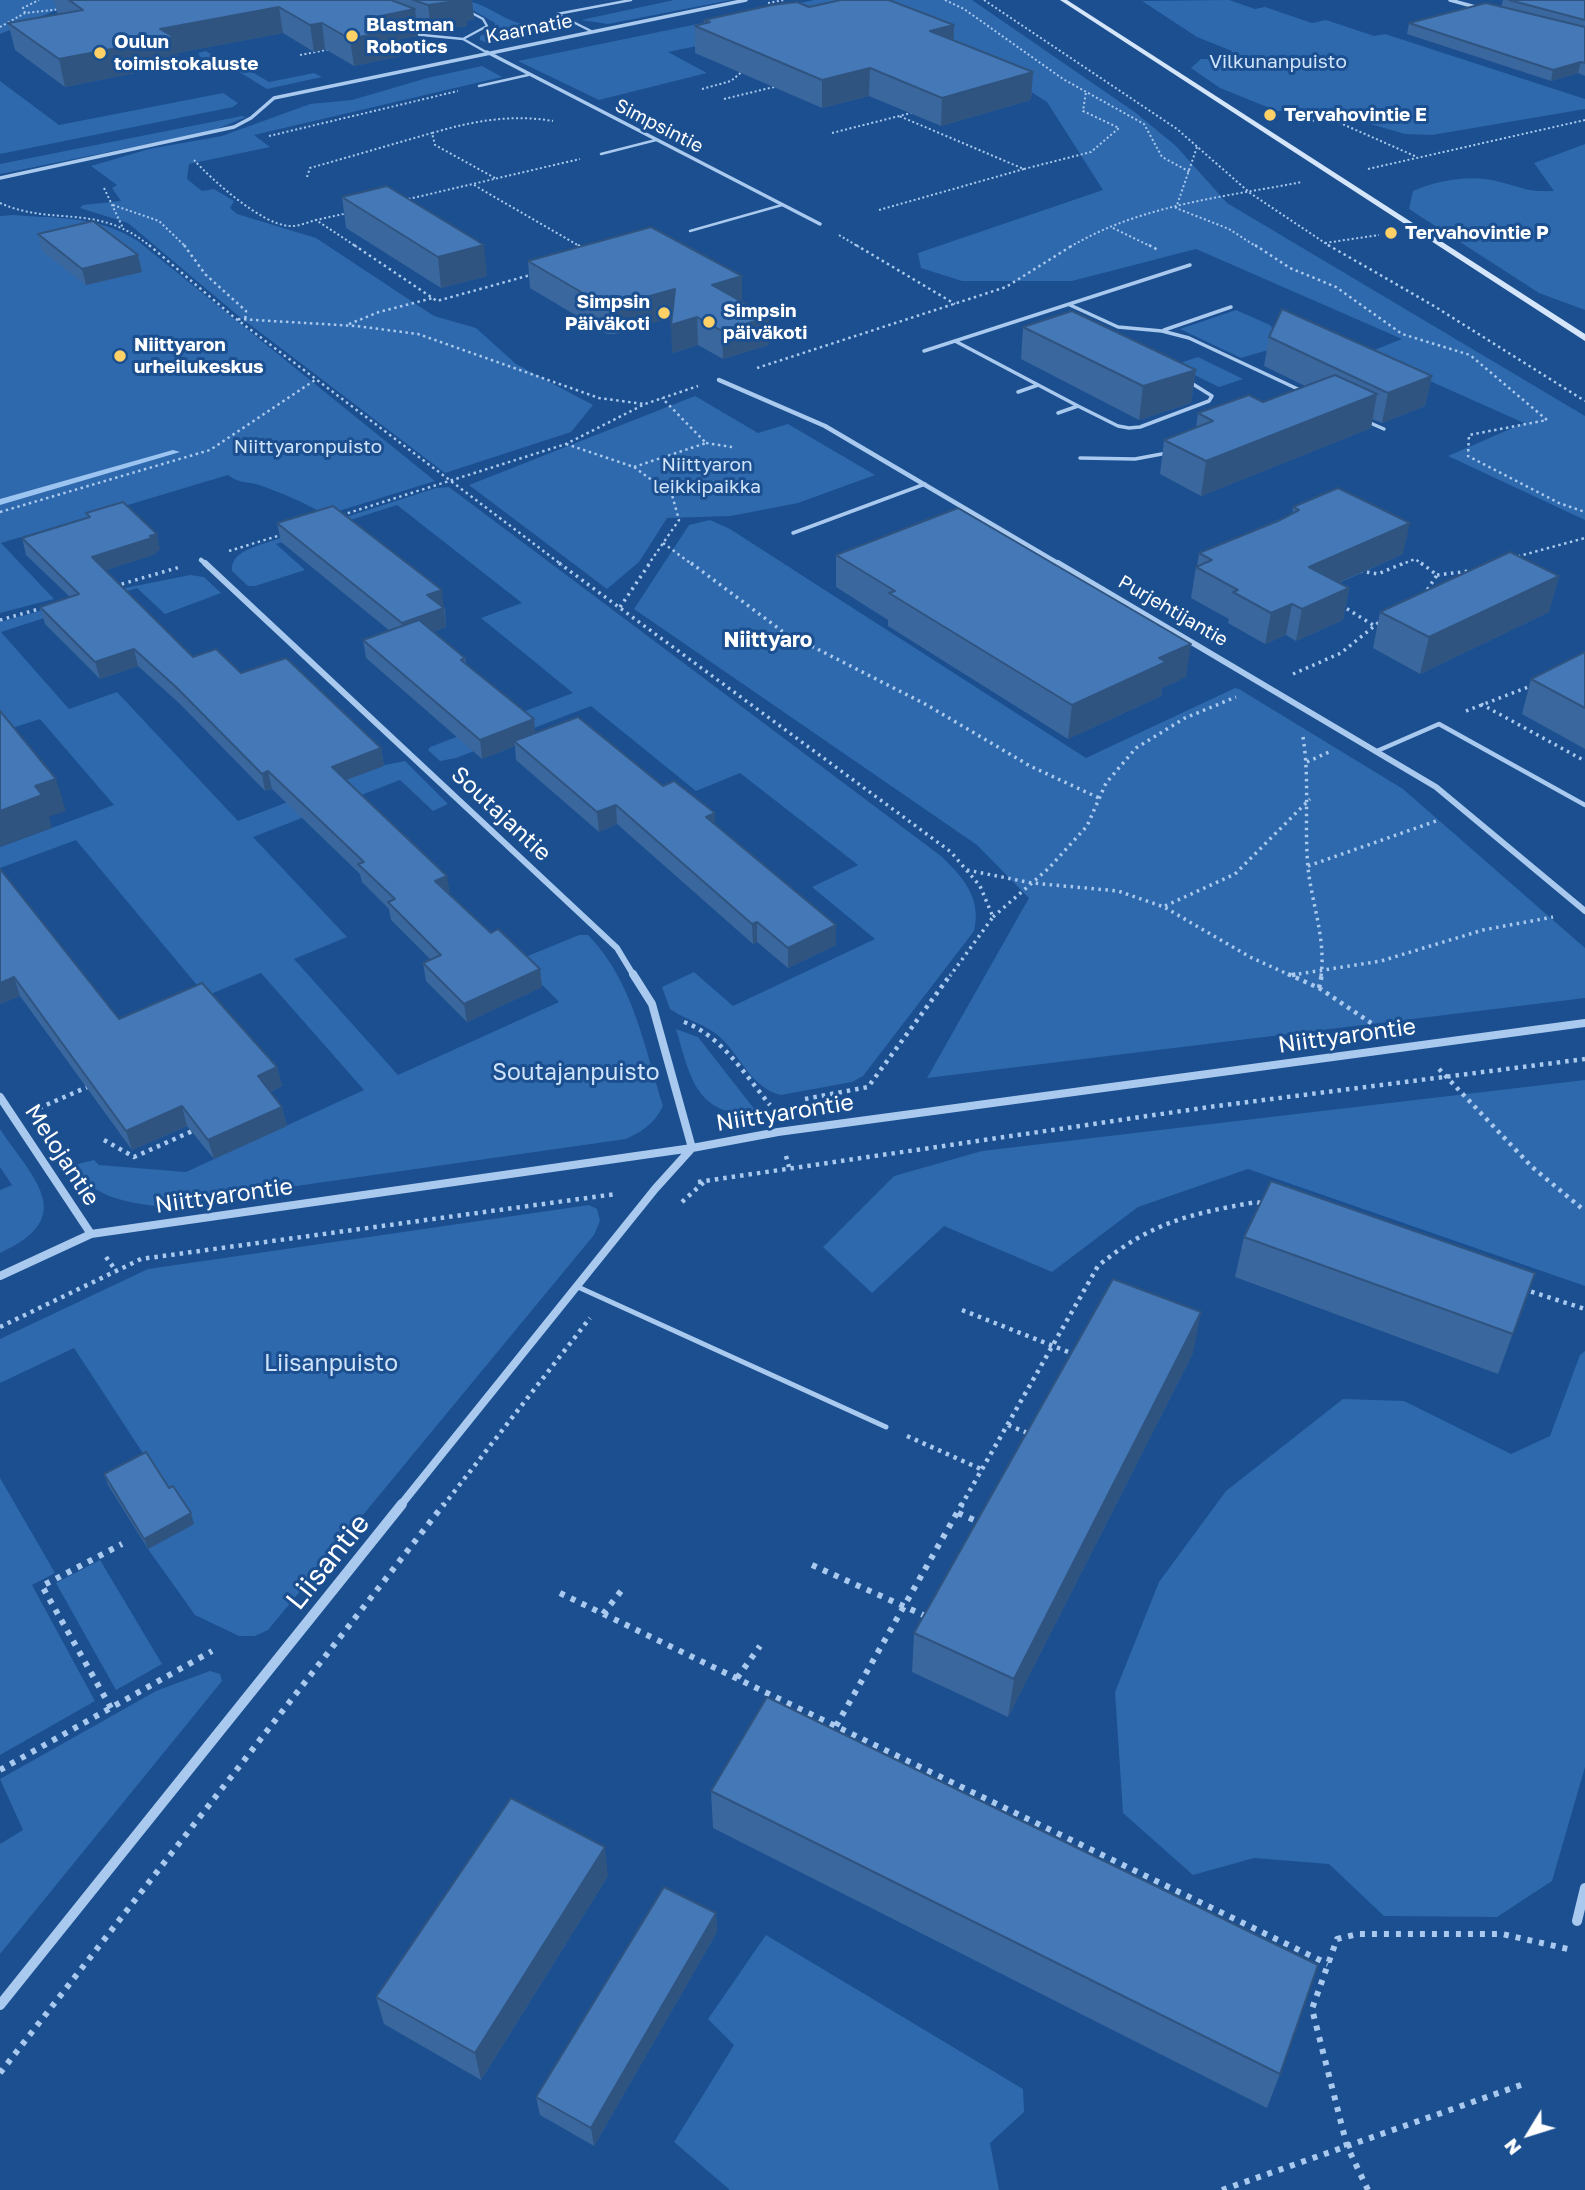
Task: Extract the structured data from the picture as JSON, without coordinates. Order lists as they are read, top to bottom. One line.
{"streets":{"street":["Kaarnatie","Simpsintie","Purjehtijantie","Soutajantie","Niittyarontie","Melojantie","Liisantie"]},"crossings":[["Kaarnatie","Simpsintie"],["Soutajantie","Niittyarontie"],["Soutajantie","Liisantie"],["Niittyarontie","Melojantie"],["Niittyarontie","Liisantie"]],"districts":["Niittyaro"],"parks":["Vilkunanpuisto","Niittyaronpuisto","Niittyaron leikkipaikka","Soutajanpuisto","Liisanpuisto"],"places":["Blastman Robotics","Oulun toimistokaluste","Tervahovintie E","Tervahovintie P","Simpsin Päiväkoti","Simpsin päiväkoti","Niittyaron urheilukeskus"],"north":"bottom left"}
